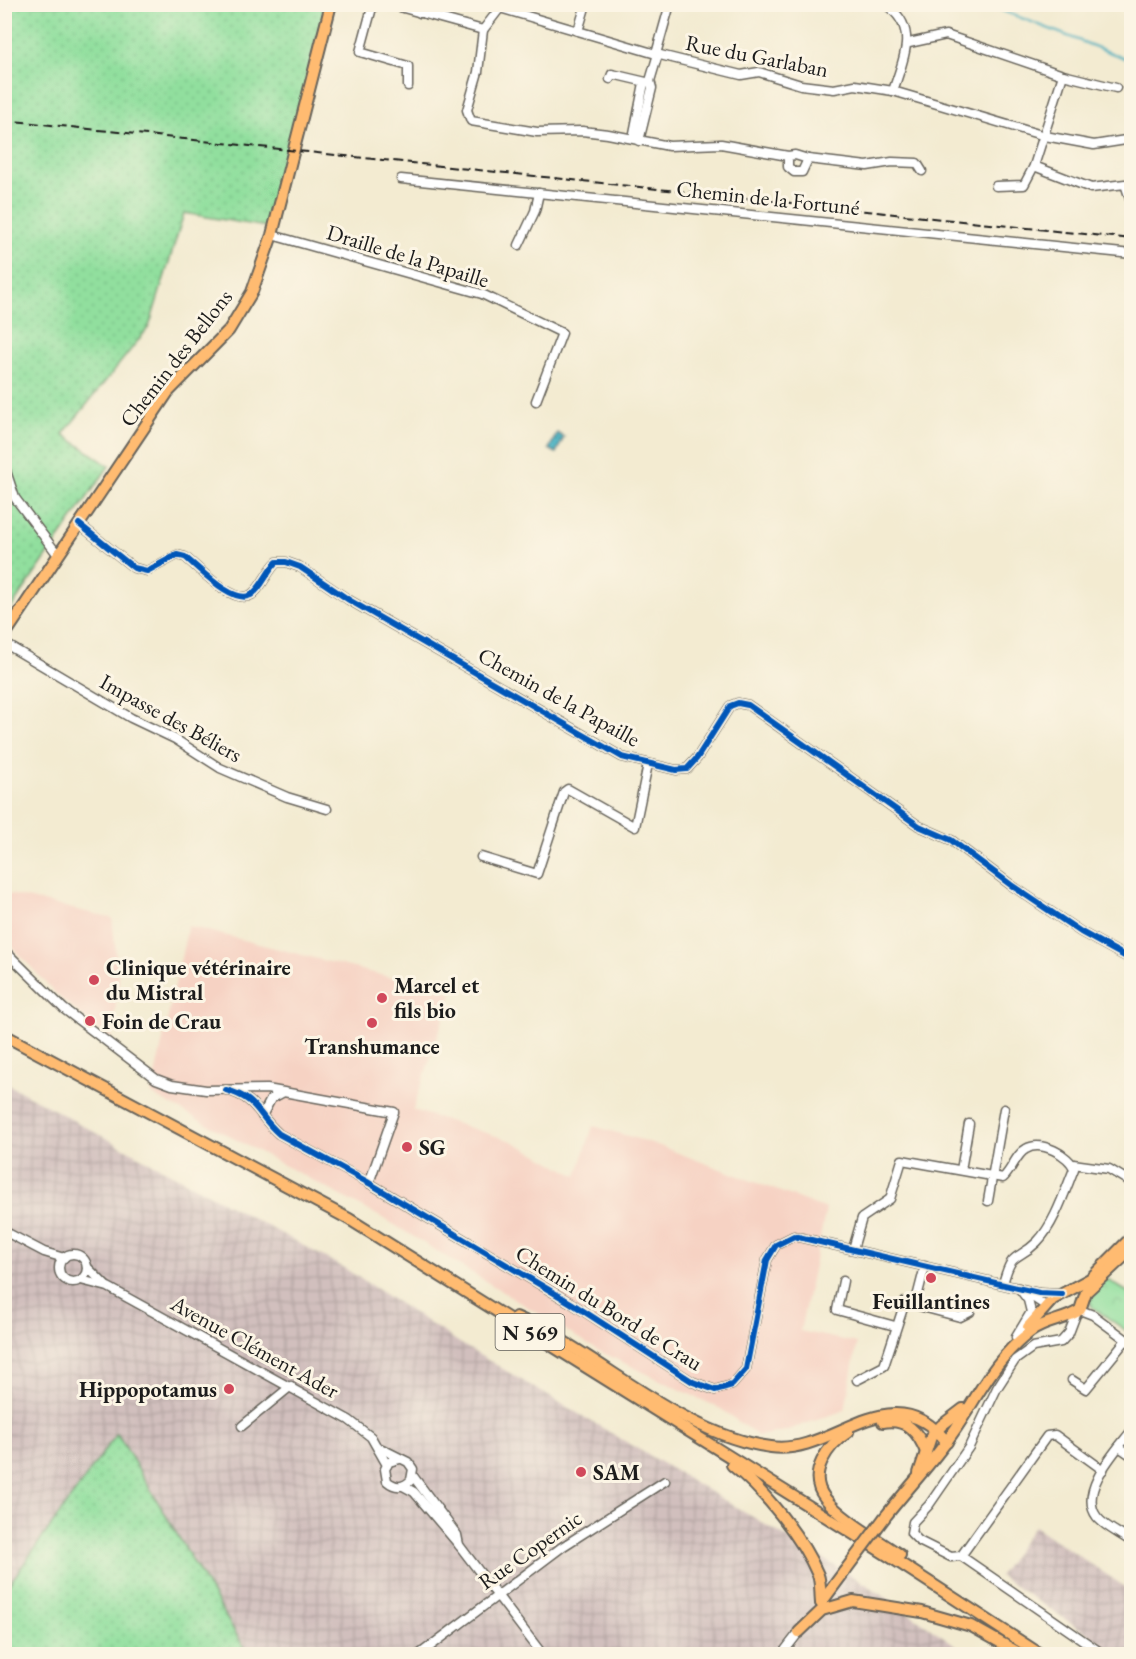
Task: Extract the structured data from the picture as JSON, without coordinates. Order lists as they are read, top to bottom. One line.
{"streets":{"main road":["Chemin des Bellons","N 569"],"street":["Rue du Garlaban","Chemin de la Fortuné","Draille de la Papaille","Chemin de la Papaille","Impasse des Béliers","Chemin du Bord de Crau","Avenue Clément Ader","Rue Copernic"]},"crossings":[["Draille de la Papaille","Chemin des Bellons"],["Chemin des Bellons","Chemin de la Papaille"]],"places":["Clinique vétérinaire du Mistral","Marcel et fils bio","Foin de Crau","Transhumance","SG","Feuillantines","Hippopotamus","SAM"]}
